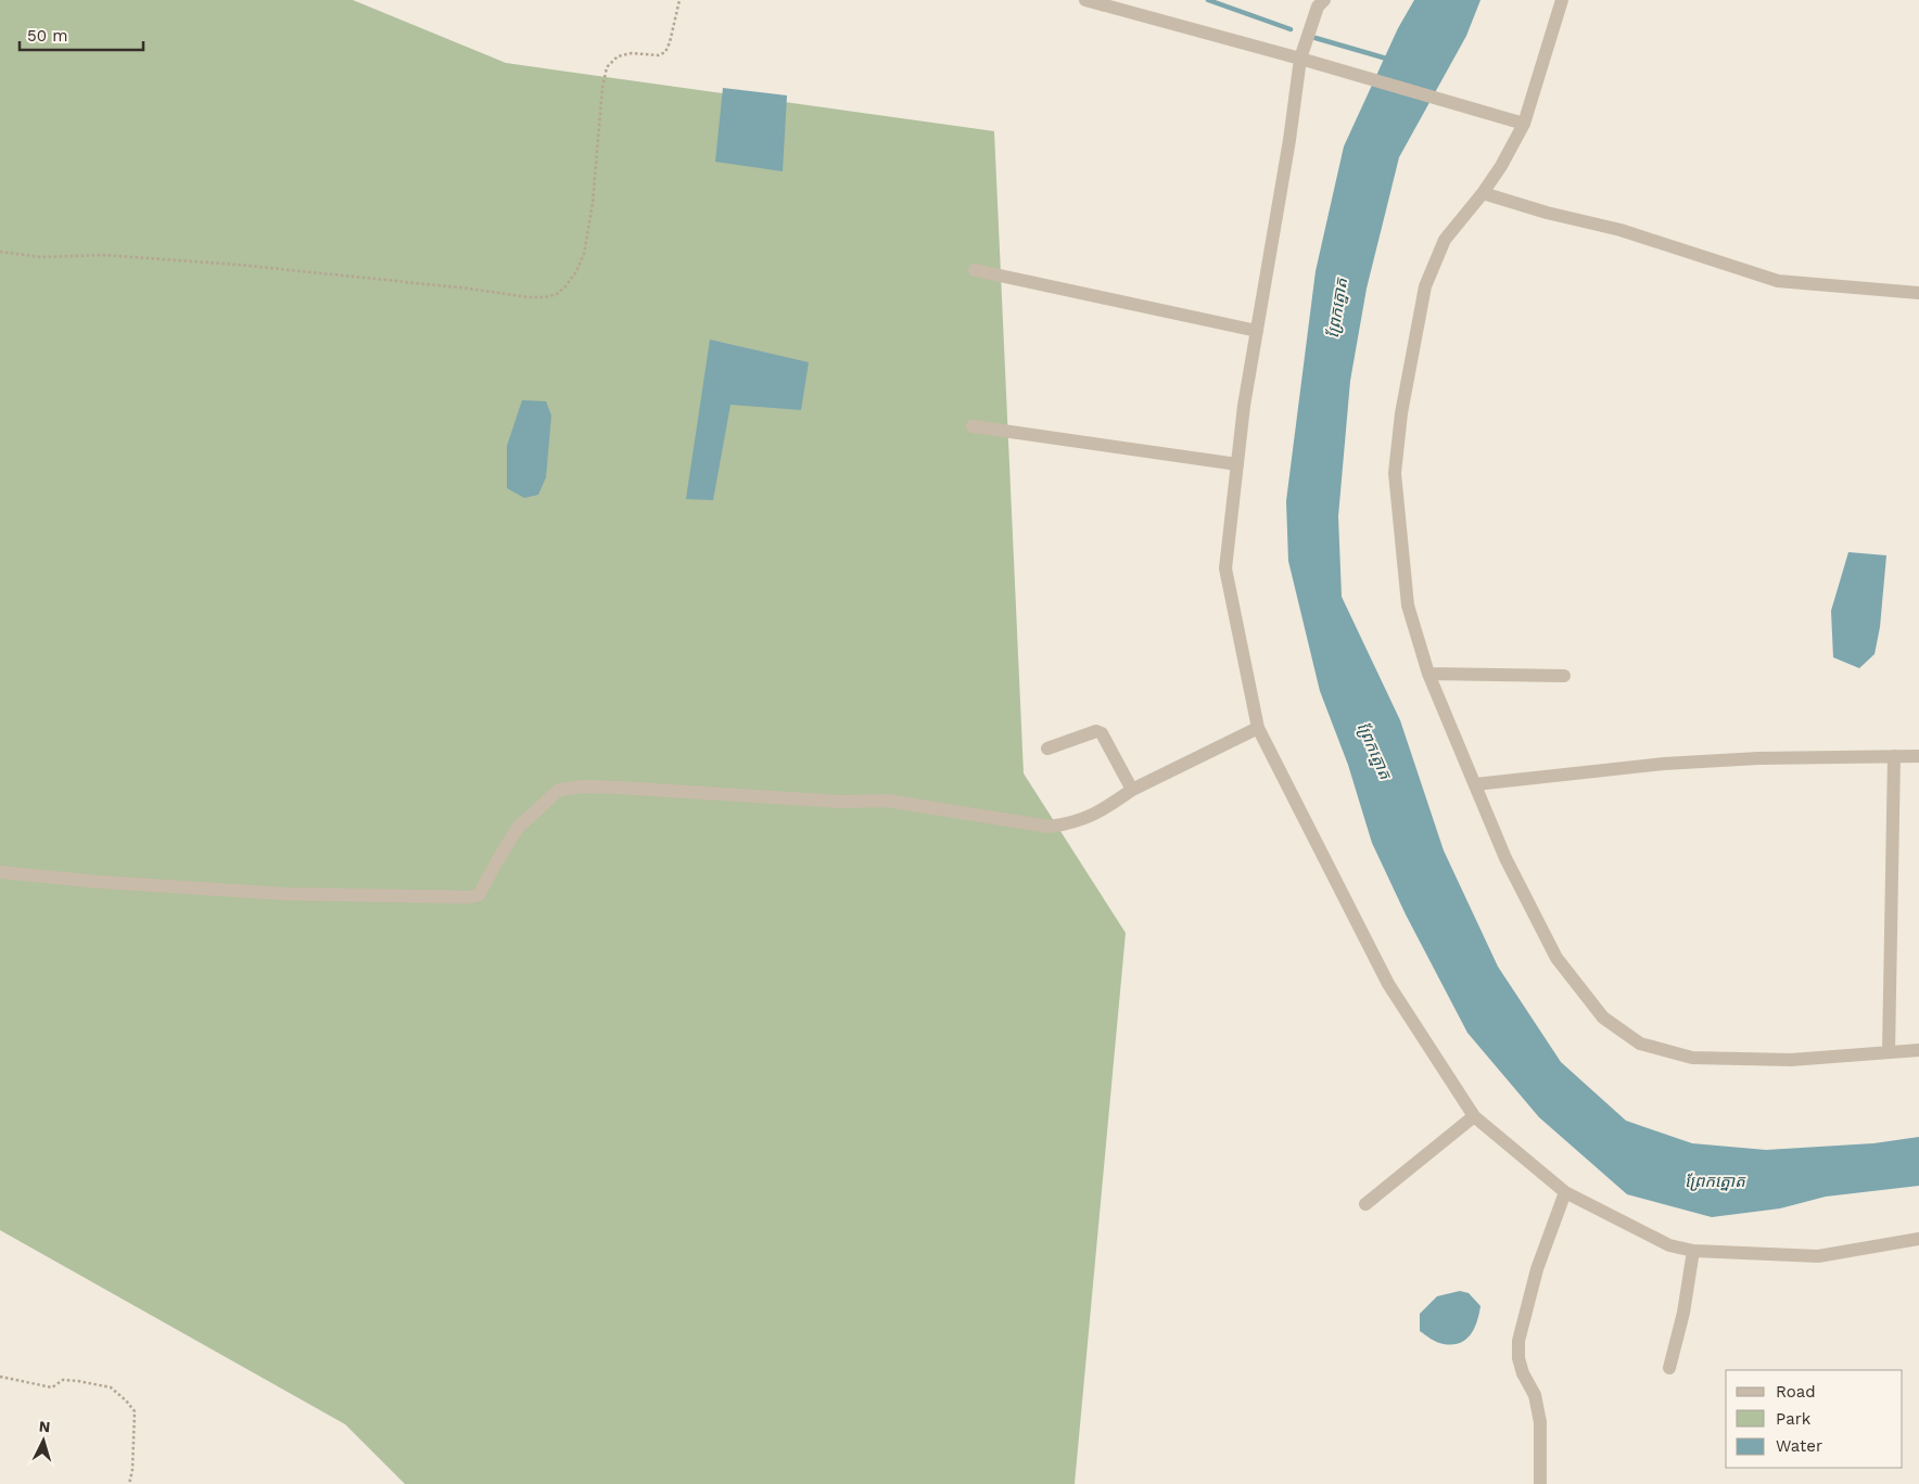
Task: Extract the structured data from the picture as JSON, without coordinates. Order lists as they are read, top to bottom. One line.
{"water":["ព្រែកត្នោត"],"legend":["Road","Park","Water"],"scale_bar":"50 m","north":"top"}
